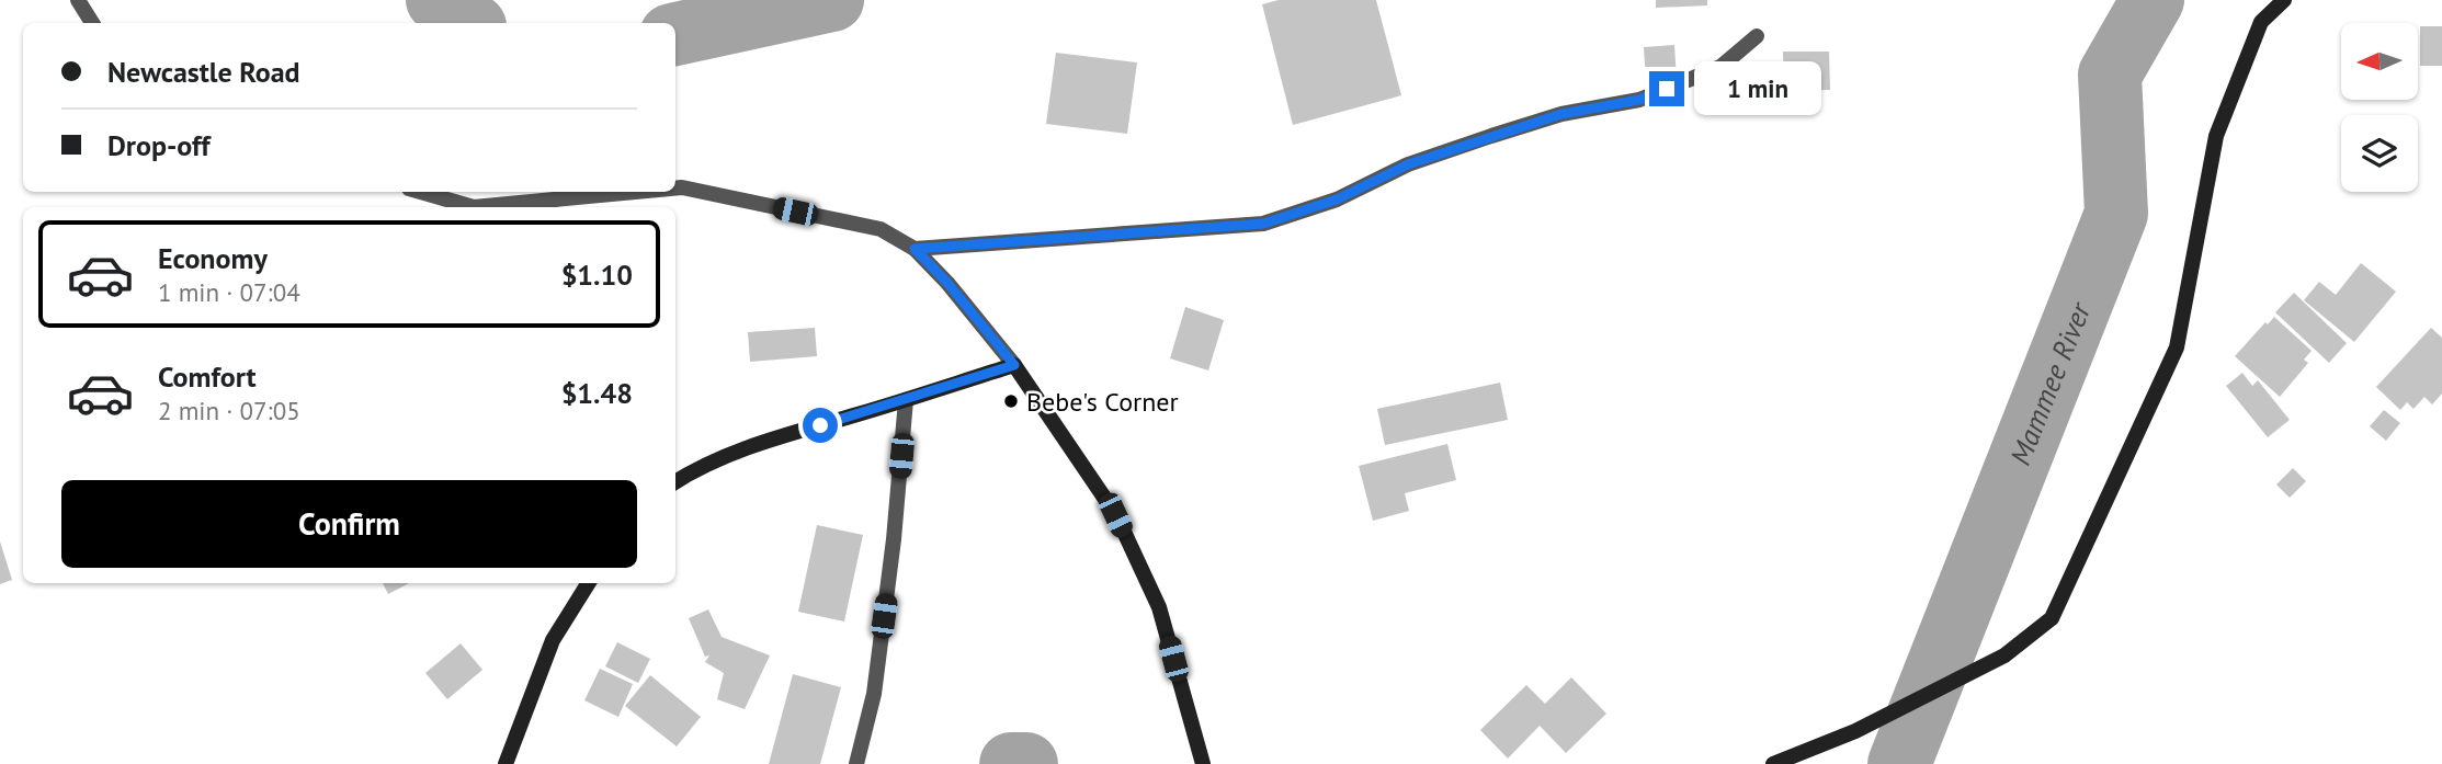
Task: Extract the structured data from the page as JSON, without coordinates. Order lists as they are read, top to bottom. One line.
{"water":["Mammee River"],"places":["Bebe's Corner"],"north":"left","page":{"banner":["Newcastle Road","Drop-off"],"bubble":"1 min","list":[{"name":"Economy","note":"1 min · 07:04","value":"$1.10"},{"name":"Comfort","note":"2 min · 07:05","value":"$1.48"}],"buttons":"Confirm"}}
